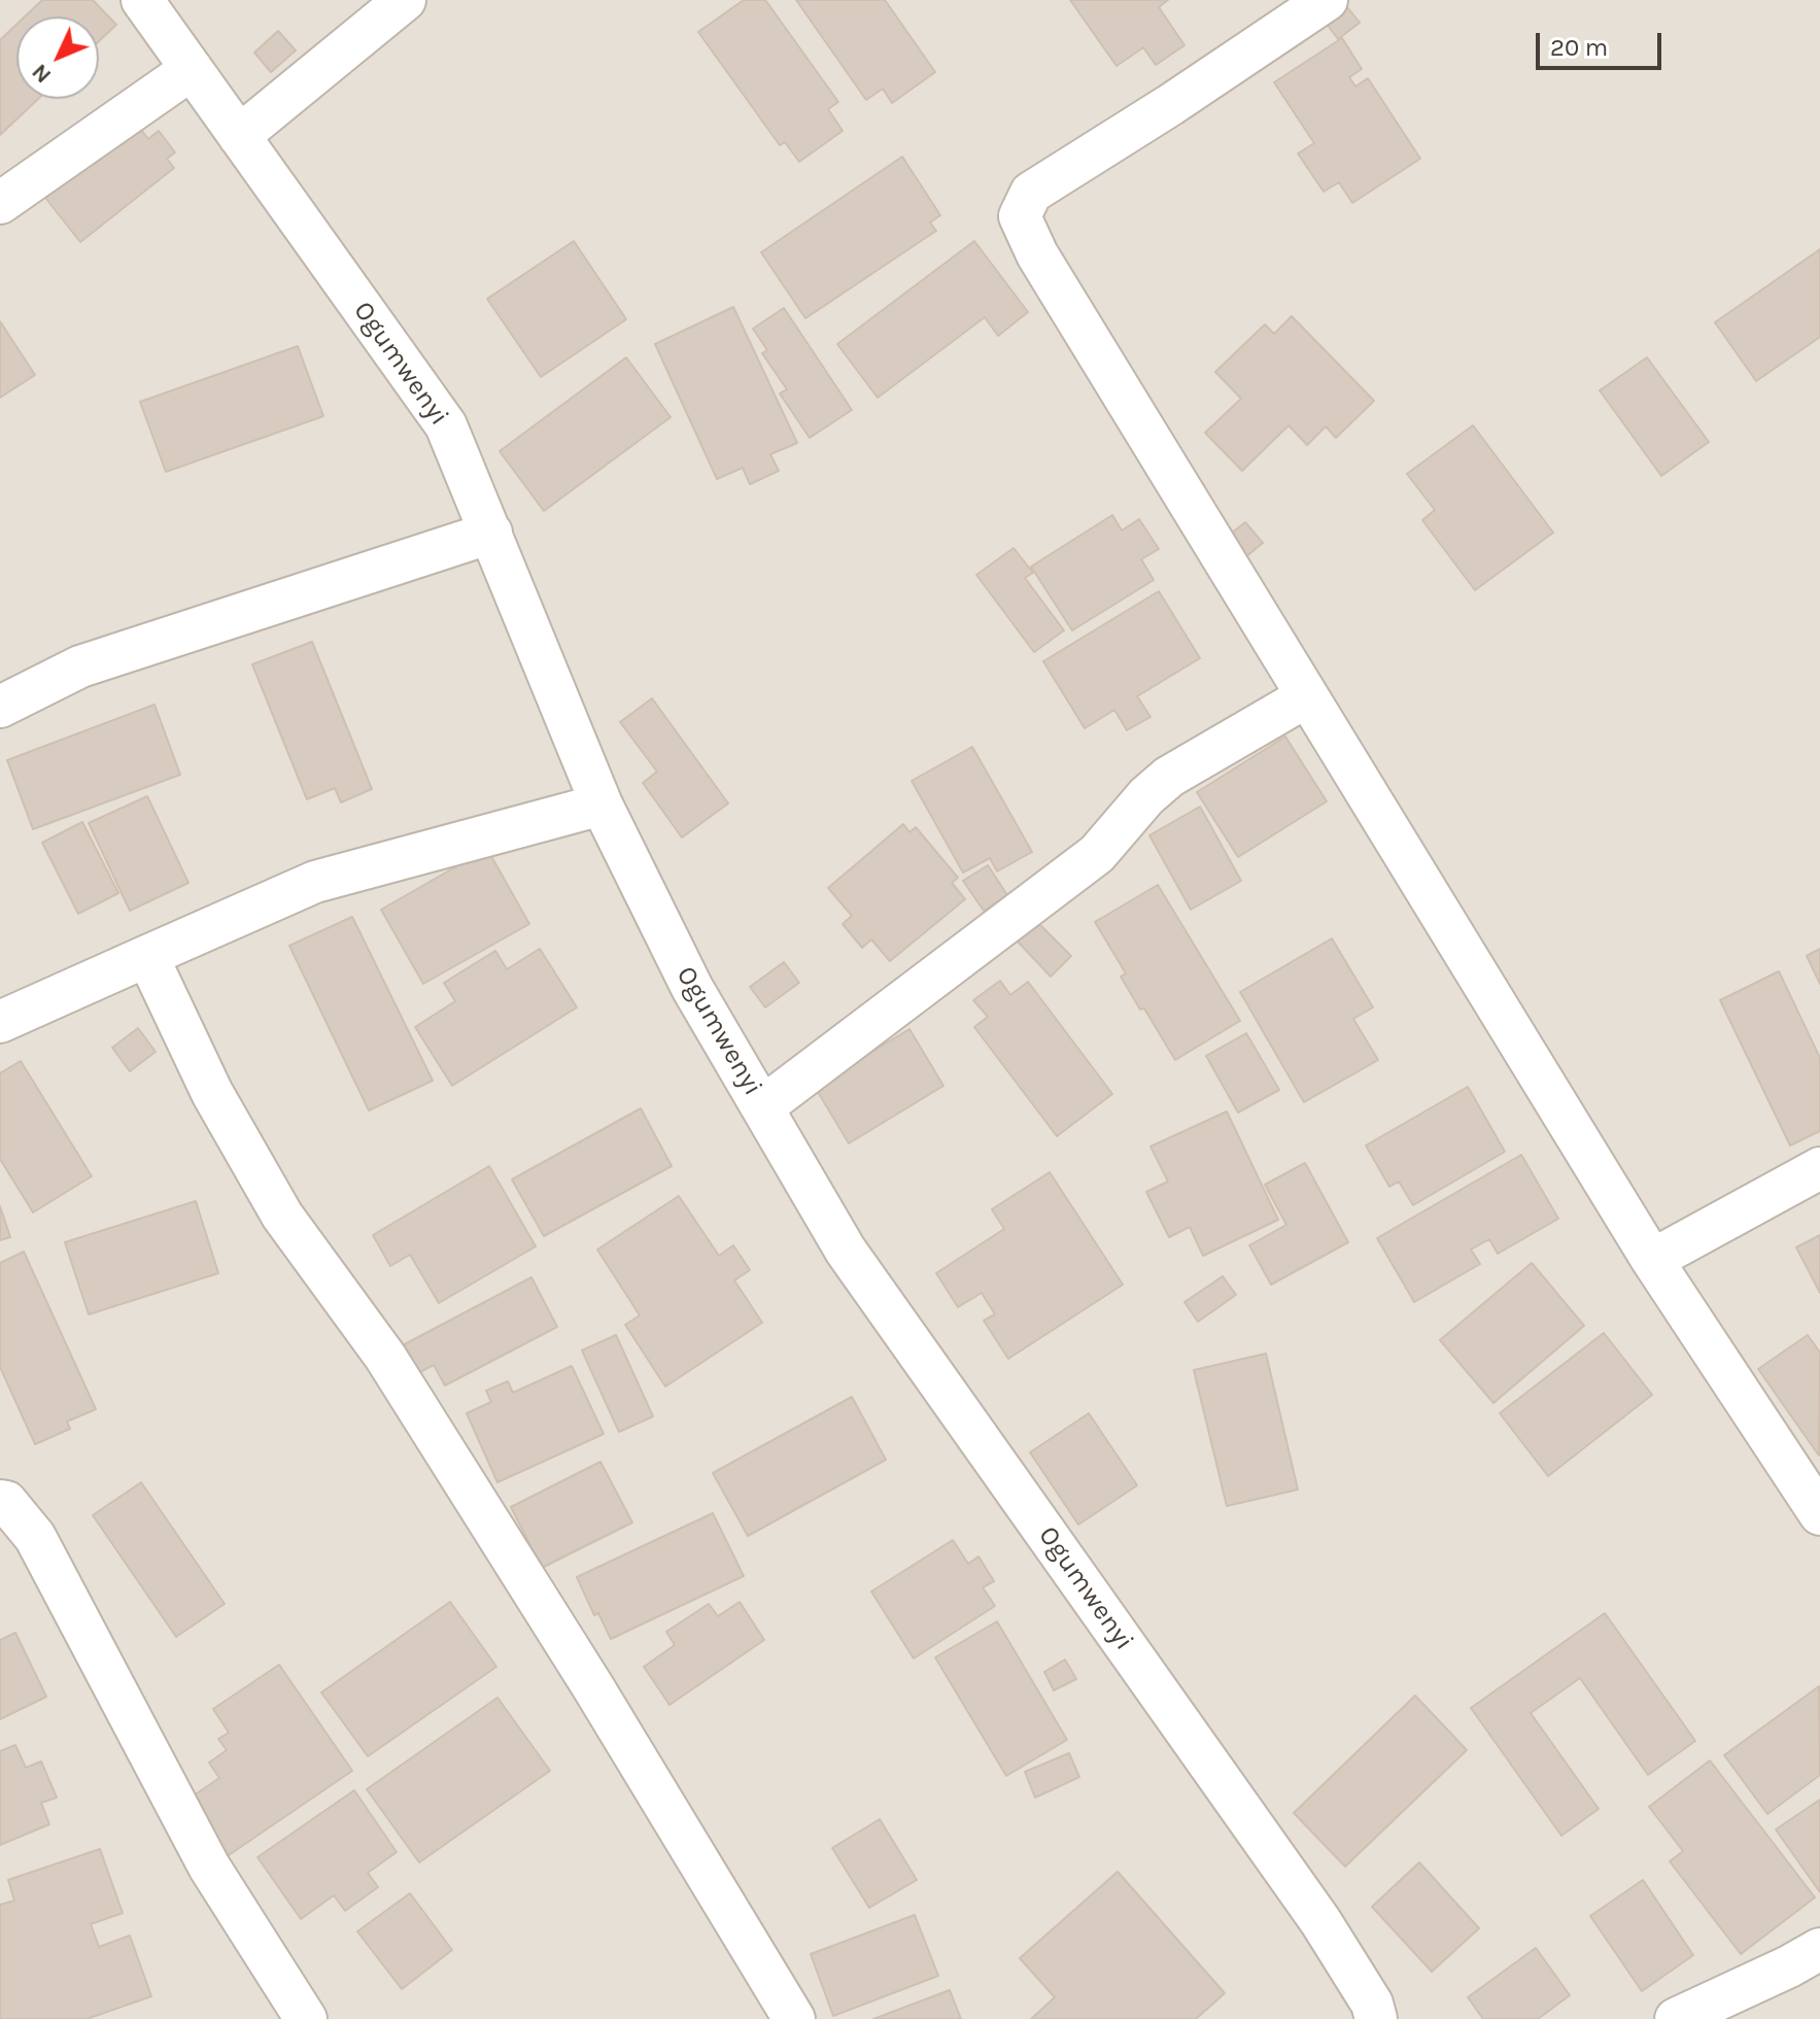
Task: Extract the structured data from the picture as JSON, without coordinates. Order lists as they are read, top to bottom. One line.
{"streets":{"street":["Ogumwenyi"]},"scale_bar":"20 m","north":"bottom left"}
